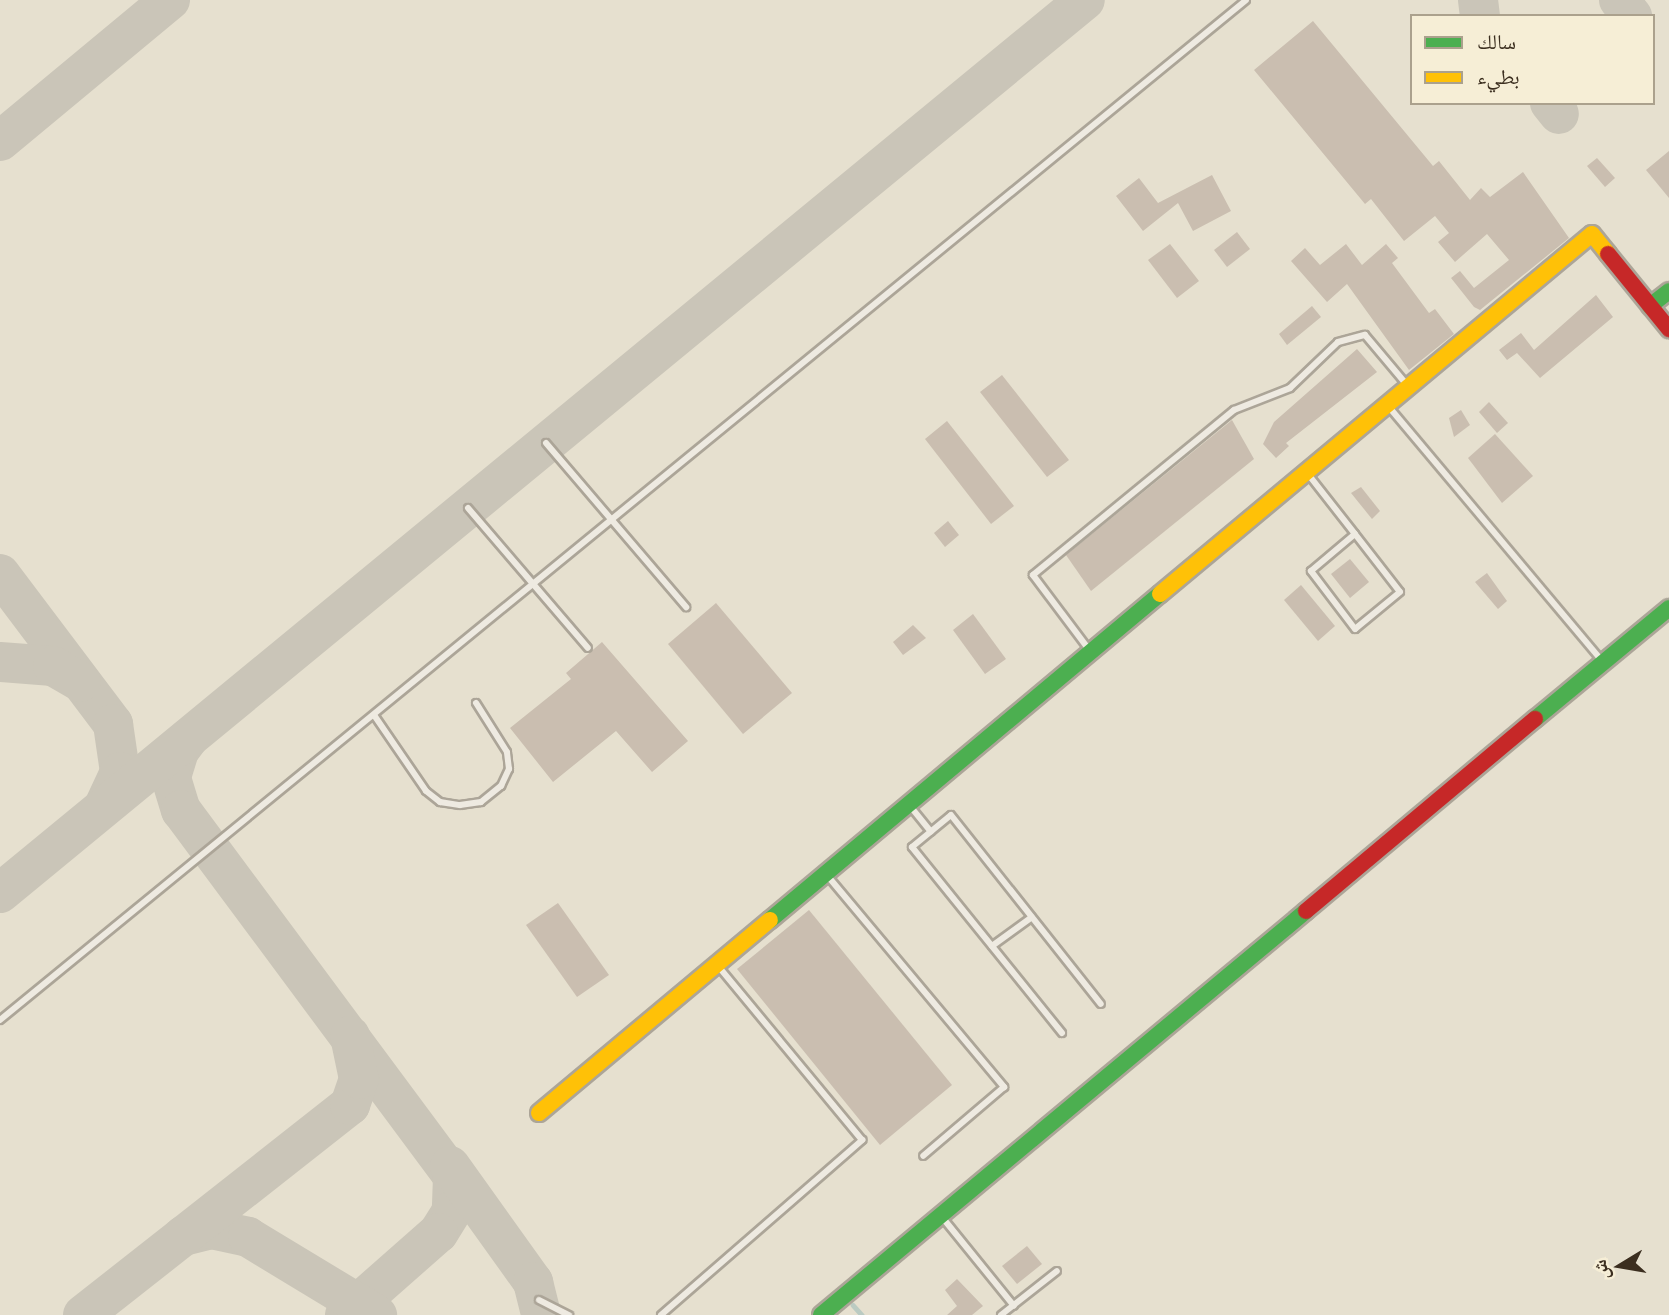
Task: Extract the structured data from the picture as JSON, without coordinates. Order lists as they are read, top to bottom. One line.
{"legend":["سالك","بطيء"],"north":"left"}
